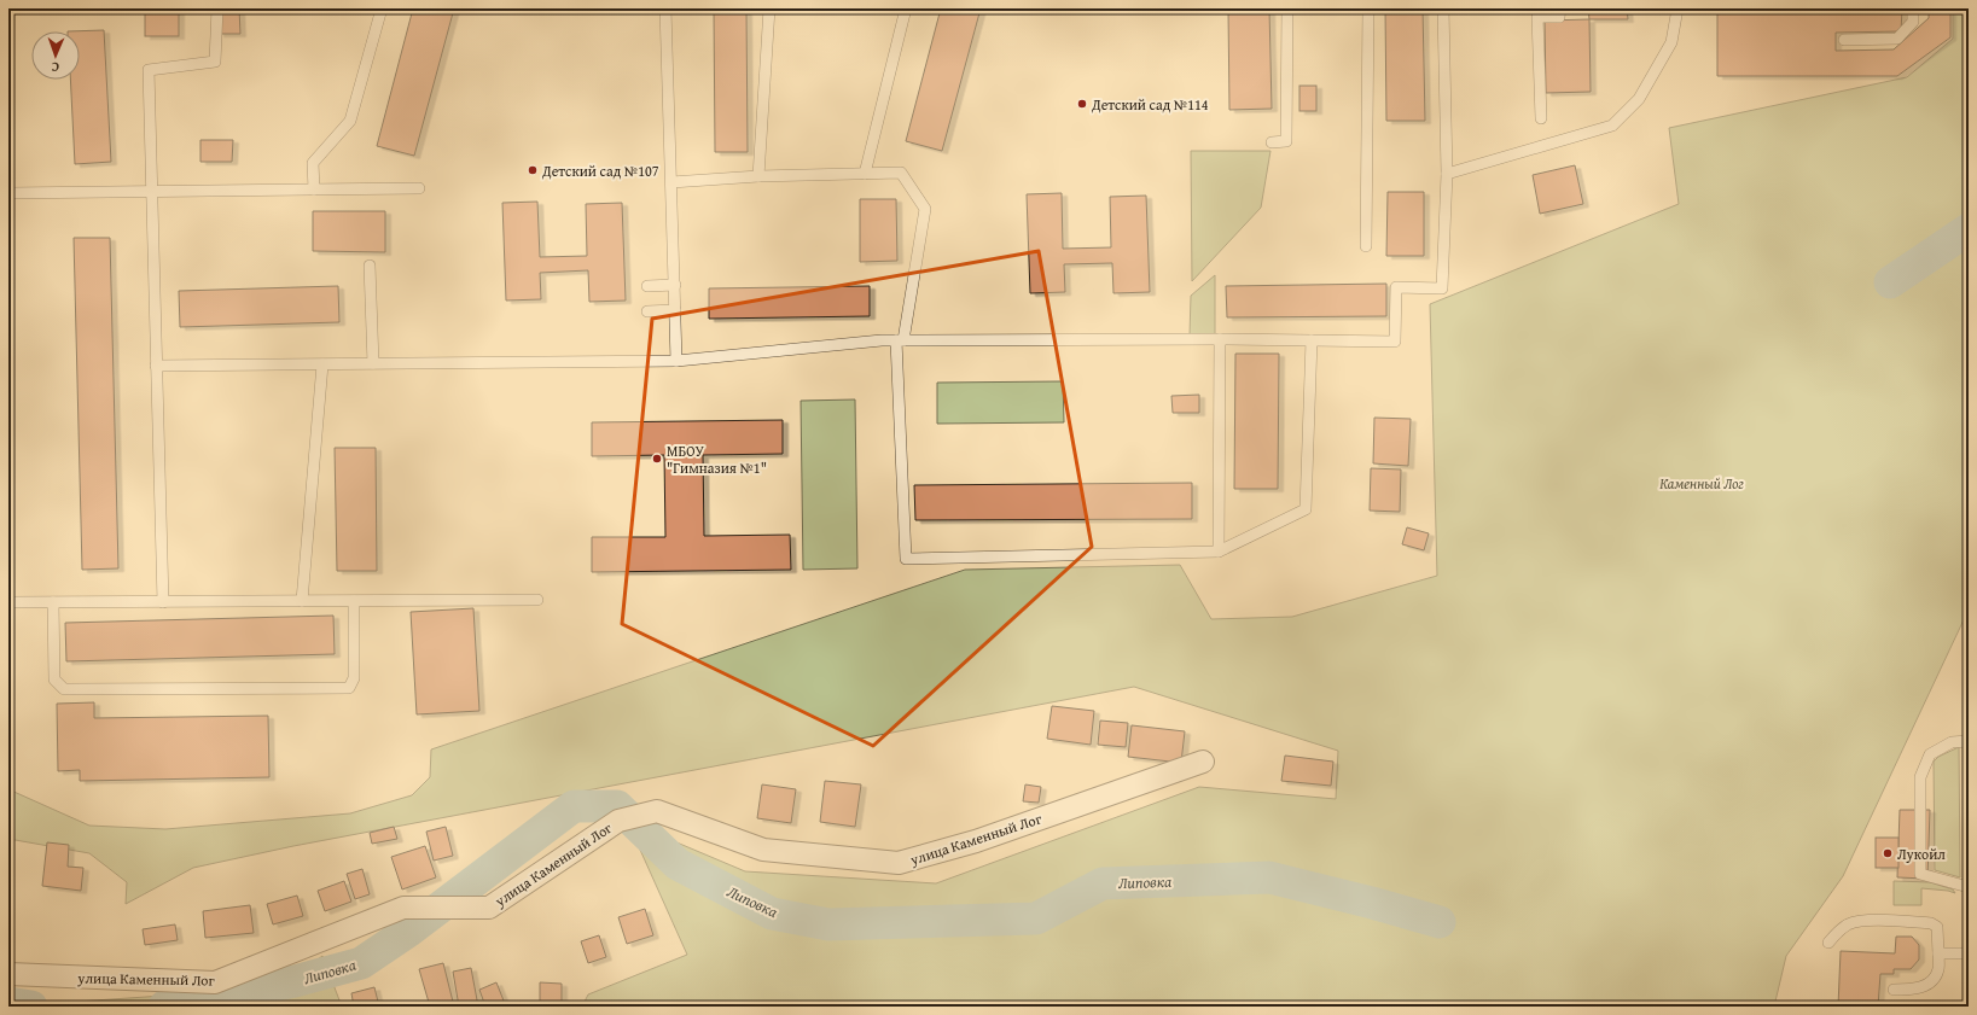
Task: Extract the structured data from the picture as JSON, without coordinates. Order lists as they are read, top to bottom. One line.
{"streets":{"street":["улица Каменный Лог"]},"water":["Липовка"],"parks":["Каменный Лог"],"places":["Детский сад №114","Детский сад №107","МБОУ \"Гимназия №1\"","Лукойл"],"north":"bottom"}
